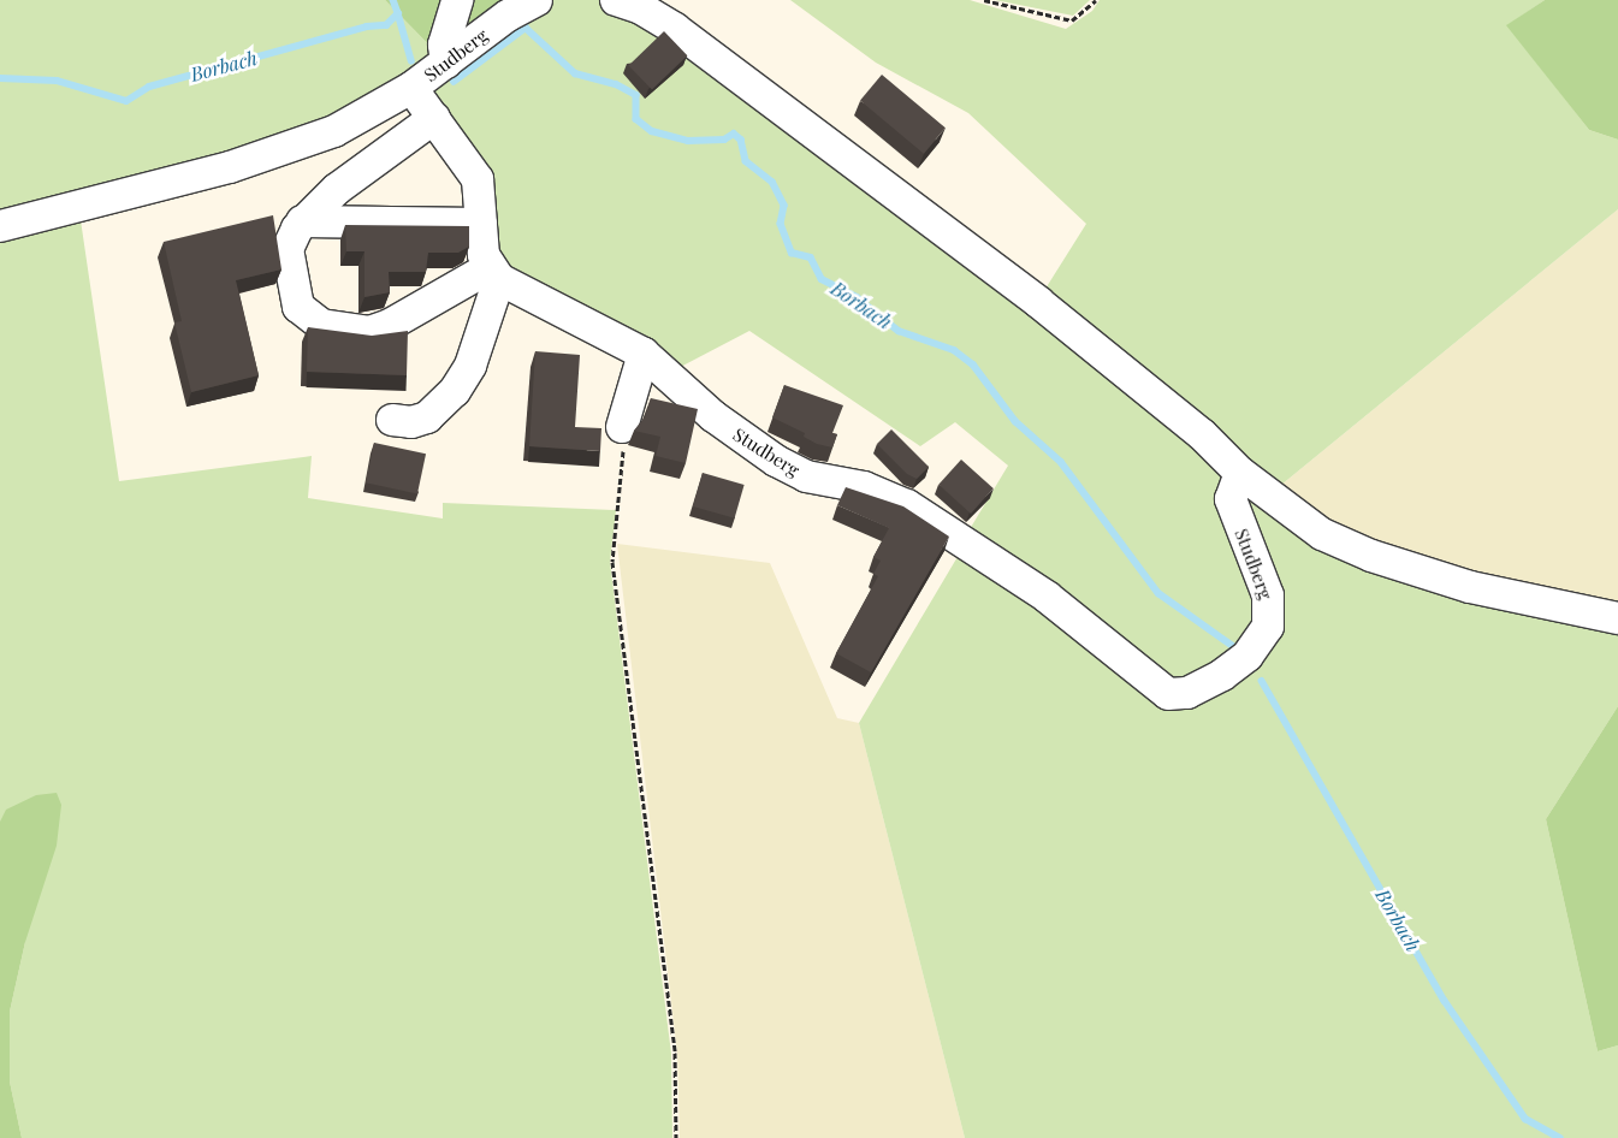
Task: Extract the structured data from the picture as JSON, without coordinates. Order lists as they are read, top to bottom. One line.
{"streets":{"street":["Studberg"]},"water":["Borbach"]}
